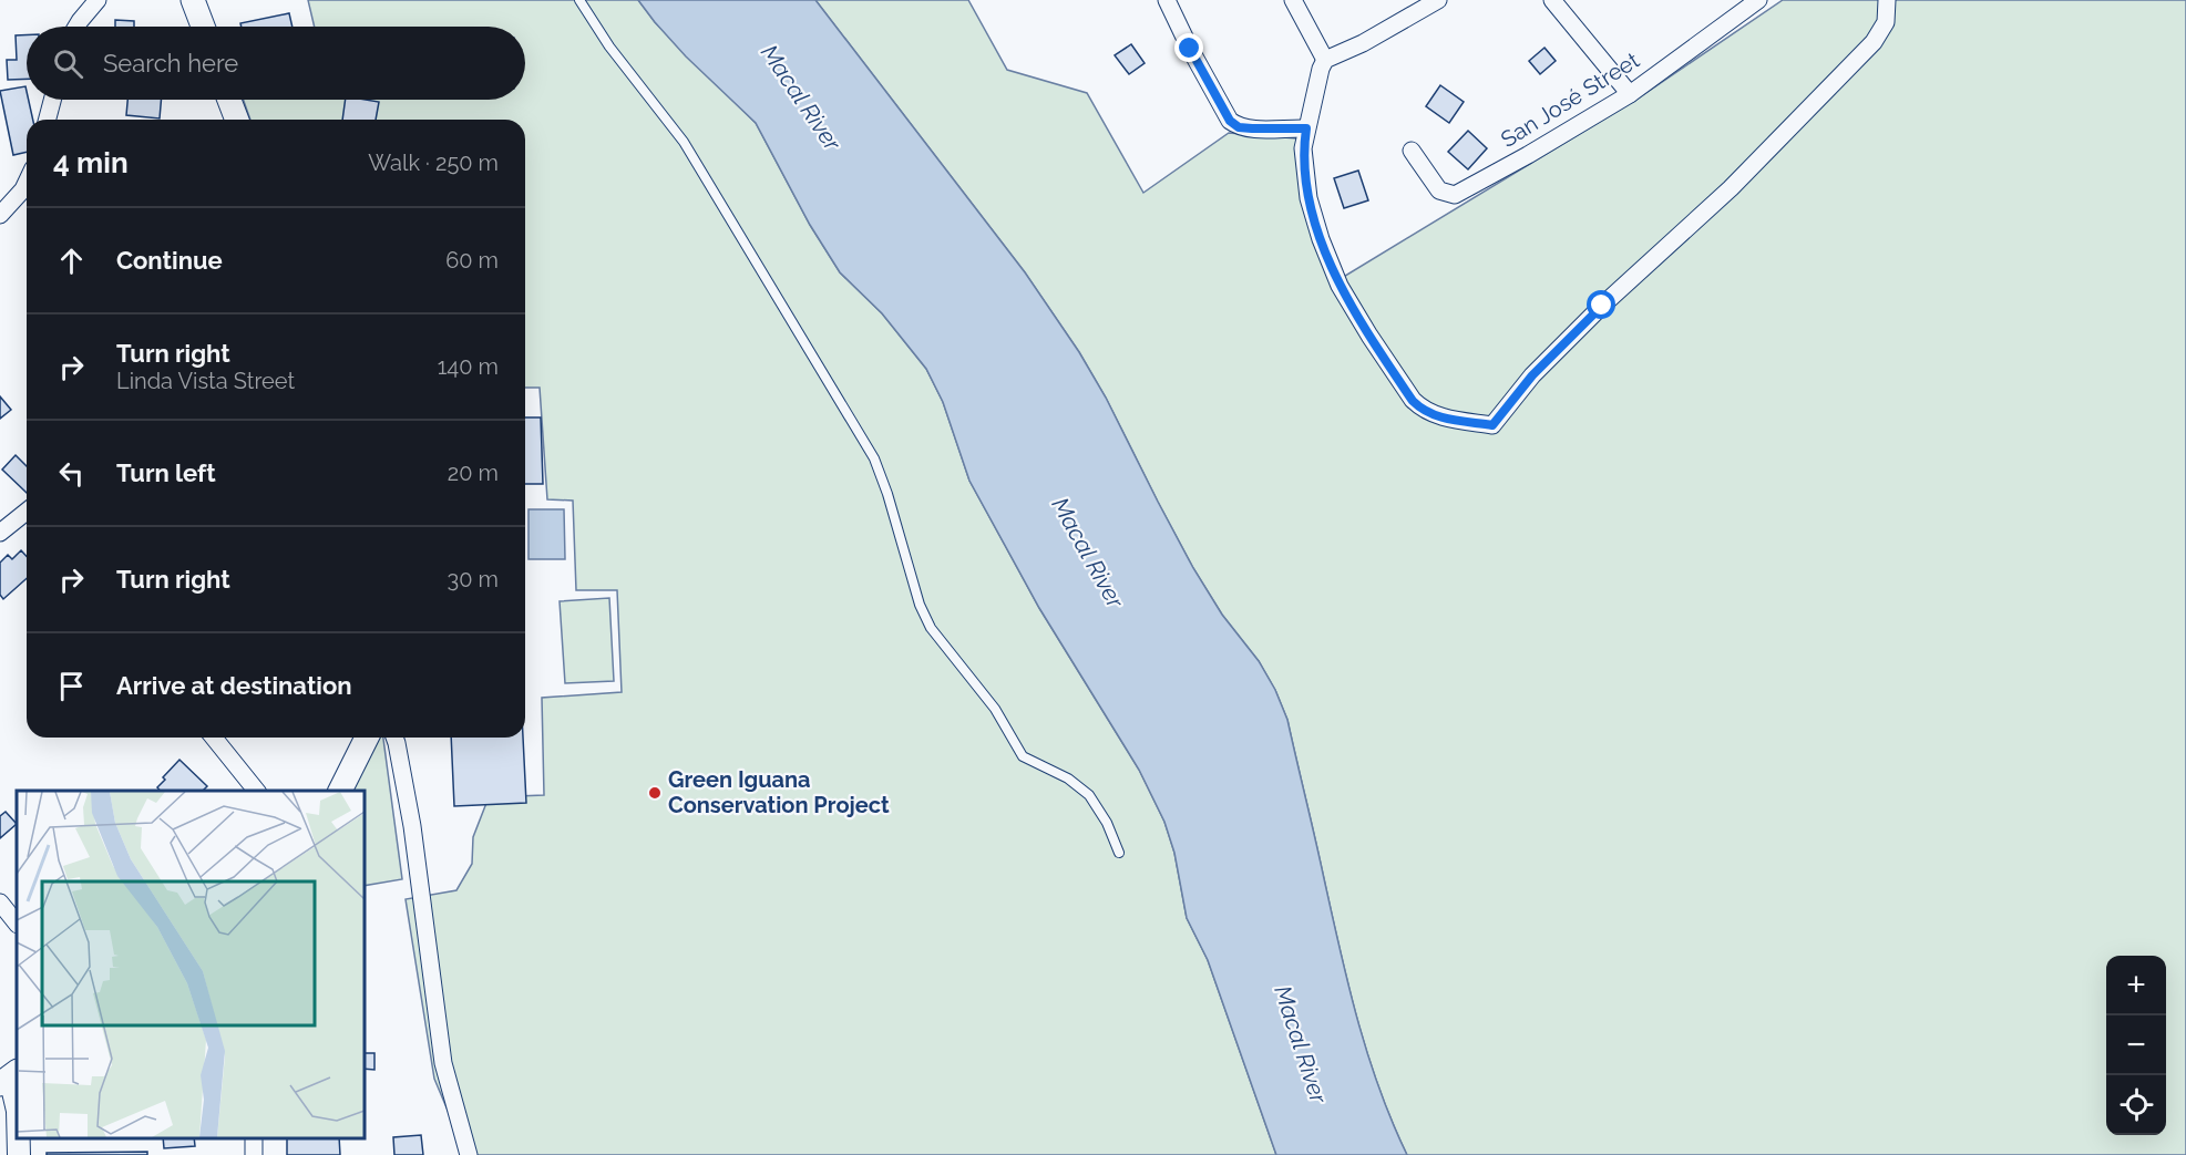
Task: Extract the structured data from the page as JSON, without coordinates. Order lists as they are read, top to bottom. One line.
{"streets":{"street":["San José Street"]},"water":["Macal River"],"places":["Green Iguana Conservation Project"],"page":{"search":"Search here","heading":["4 min","Walk · 250 m"],"list":[["Continue","60 m"],["Turn right","Linda Vista Street","140 m"],["Turn left","20 m"],["Turn right","30 m"],"Arrive at destination"],"map_buttons":["+","−"]}}
